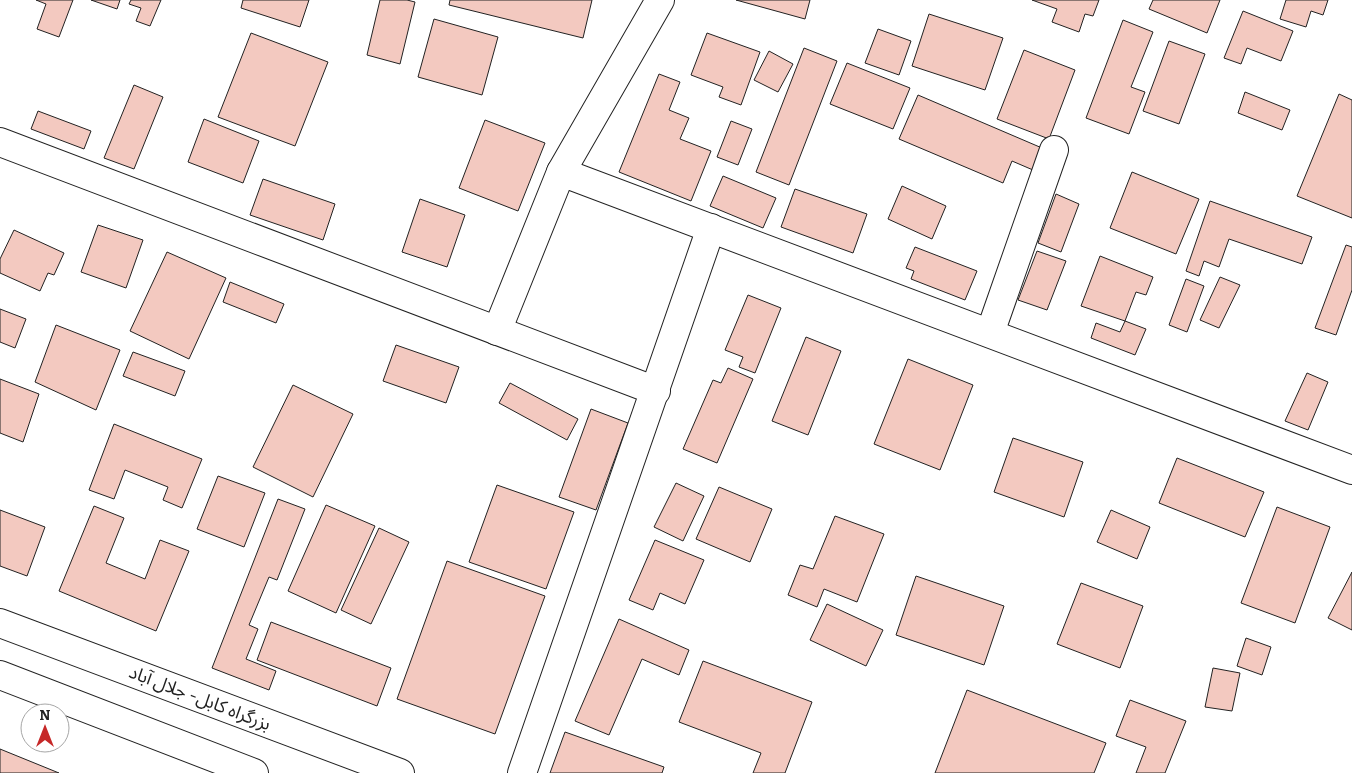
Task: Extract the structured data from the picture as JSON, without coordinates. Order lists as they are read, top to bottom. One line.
{"streets":{"main road":["بزرگراه کابل- جلال آباد"]},"north":"top"}
